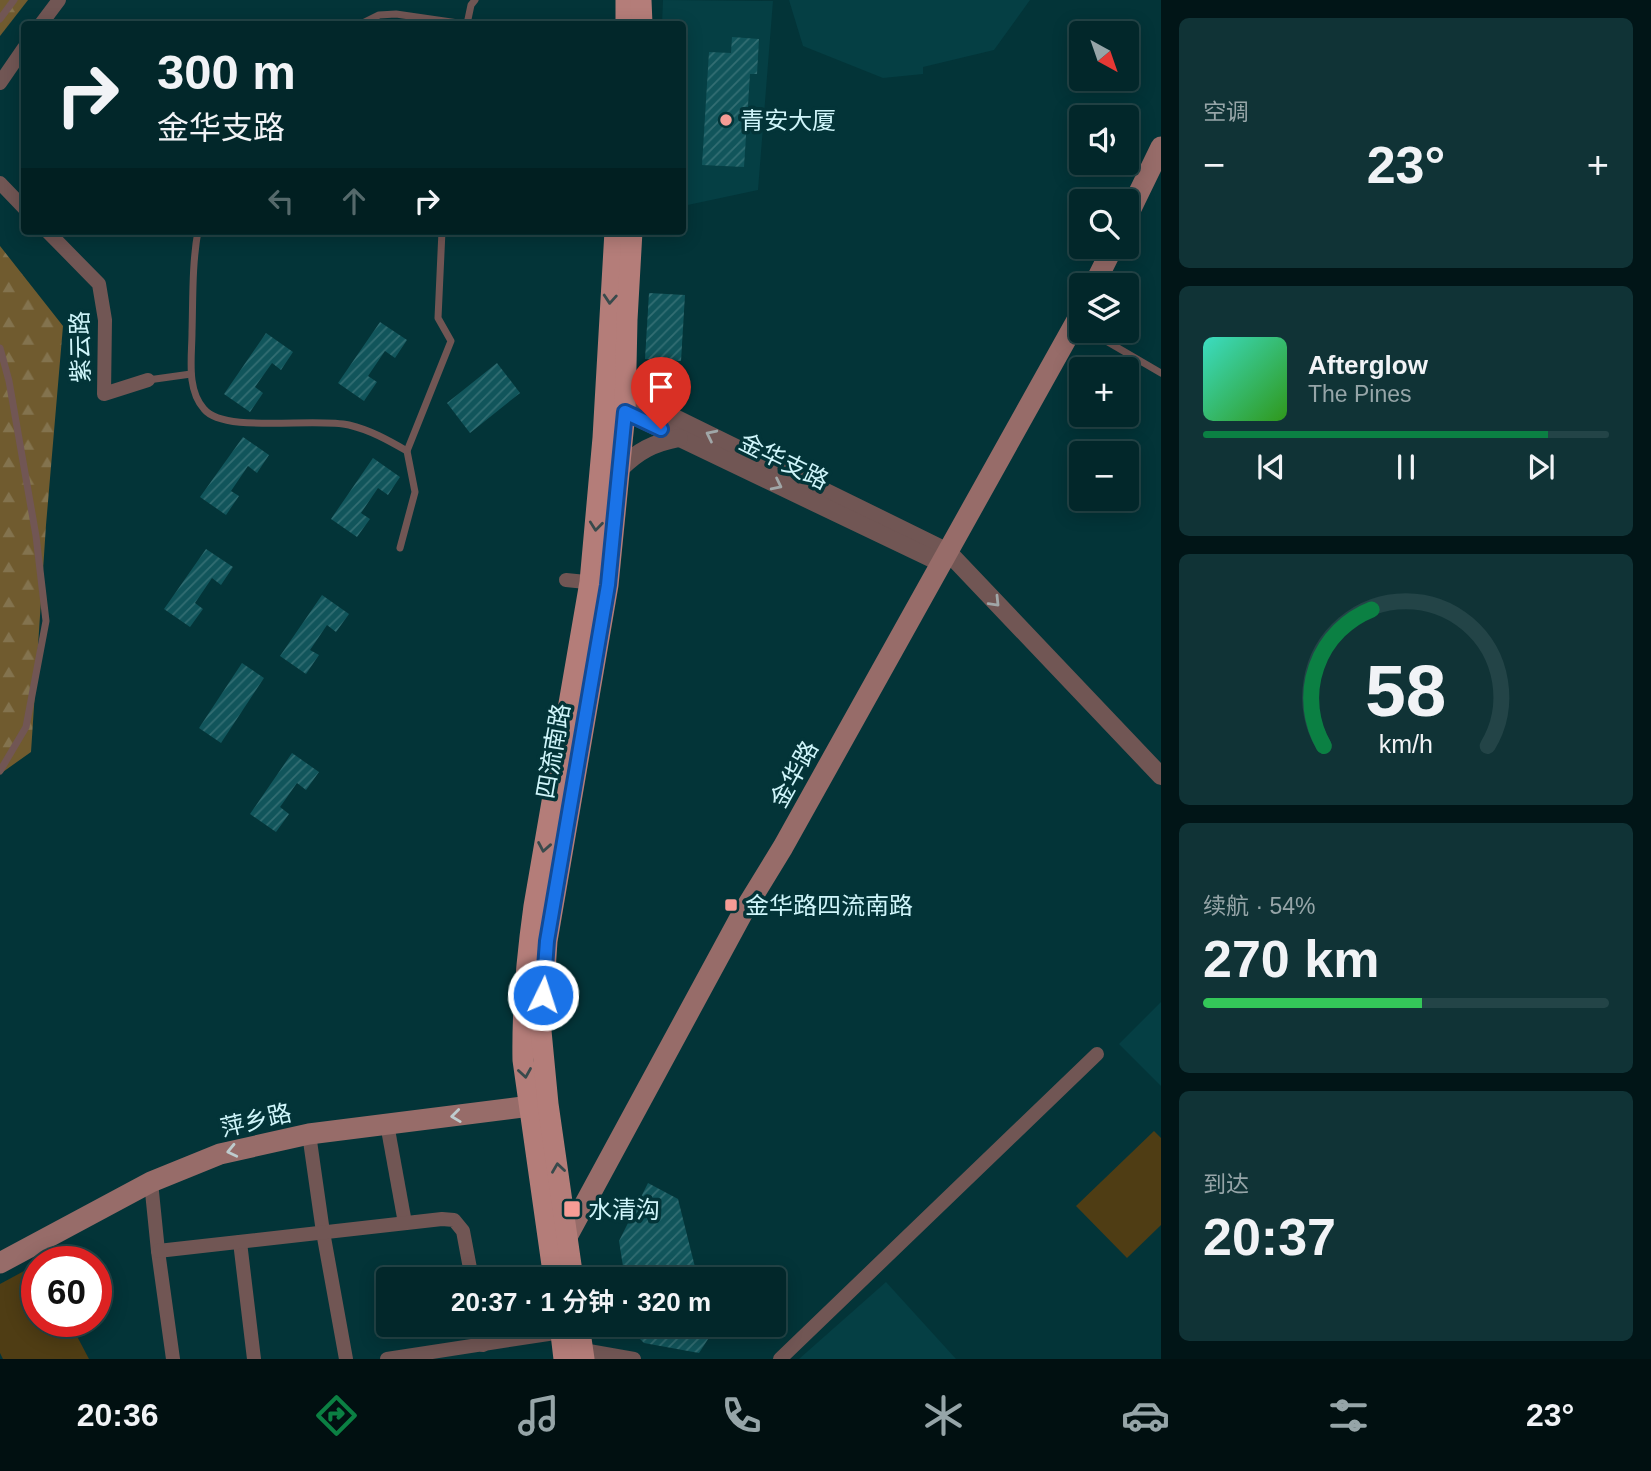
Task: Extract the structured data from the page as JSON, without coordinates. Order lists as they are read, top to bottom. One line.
{"streets":{"main road":["四流南路","金华路","萍乡路"],"street":["紫云路","金华支路"]},"crossings":[["金华支路","四流南路"],["金华支路","金华路"],["四流南路","金华路"],["四流南路","萍乡路"]],"one_way":["萍乡路"],"places":{"other":["青安大厦"],"transit":["金华路四流南路","水清沟"]},"north":"bottom right","page":{"tile":["空调",["续航 · 54%","270 km"],["到达","20:37"]],"map_buttons":["+","−"],"turn":["300 m","金华支路"],"heat":["−","23°","+"],"song":["Afterglow","The Pines"],"limit":"60","trip":"20:37 · 1 分钟 · 320 m","tabs":["20:36","23°"],"gauge":["58","km/h"]}}
